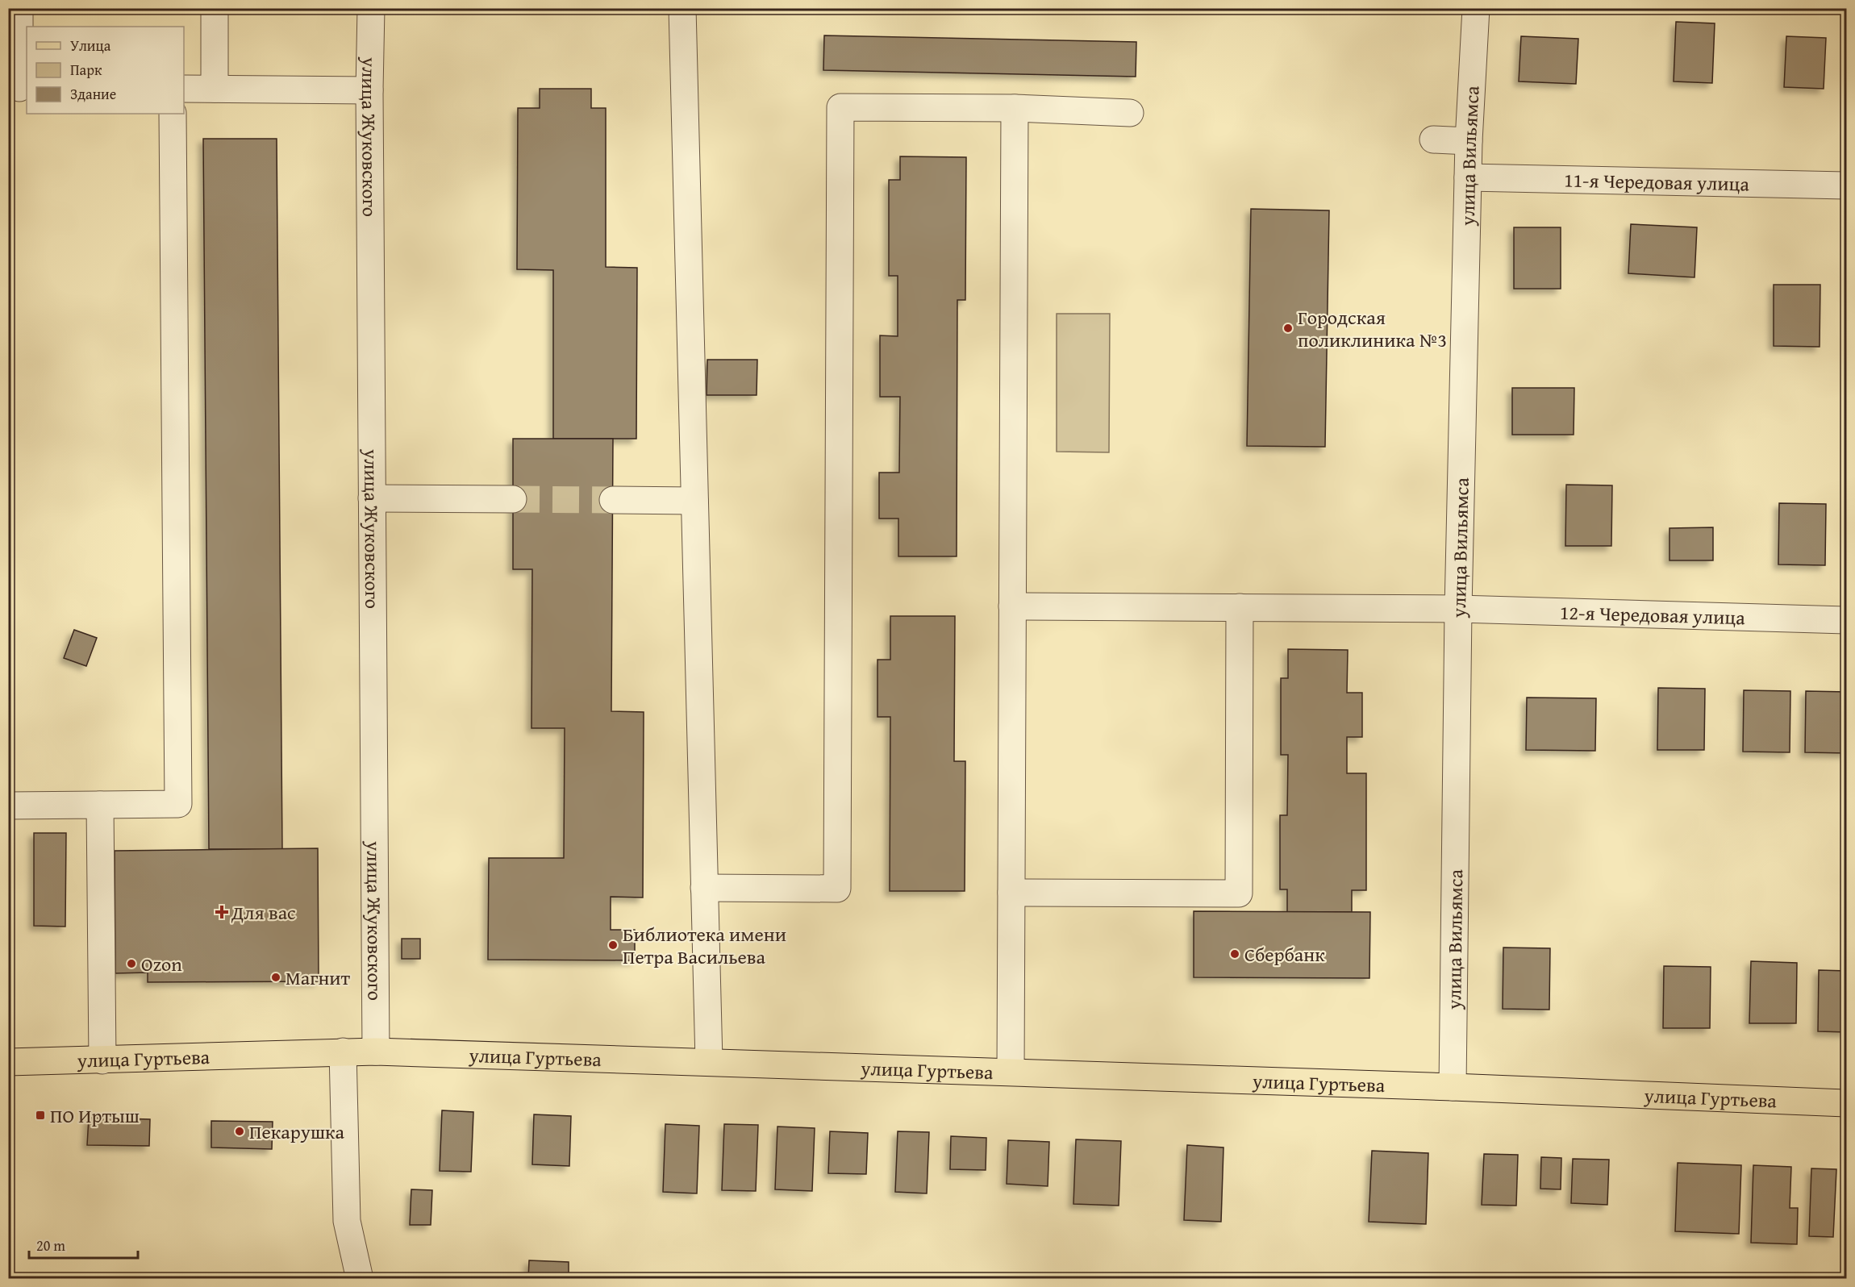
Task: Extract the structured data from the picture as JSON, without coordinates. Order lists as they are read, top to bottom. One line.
{"streets":{"main road":["улица Гуртьева"],"street":["улица Жуковского","улица Вильямса","11-я Чередовая улица","12-я Чередовая улица"]},"crossings":[["улица Жуковского","улица Гуртьева"],["улица Вильямса","11-я Чередовая улица"],["улица Вильямса","12-я Чередовая улица"],["улица Вильямса","улица Гуртьева"]],"places":{"other":["Городская поликлиника №3","Библиотека имени Петра Васильева","Сбербанк","Ozon","Магнит","Пекарушка"],"health":["Для вас"],"transit":["ПО Иртыш"]},"legend":["Улица","Парк","Здание"],"scale_bar":"20 m"}
